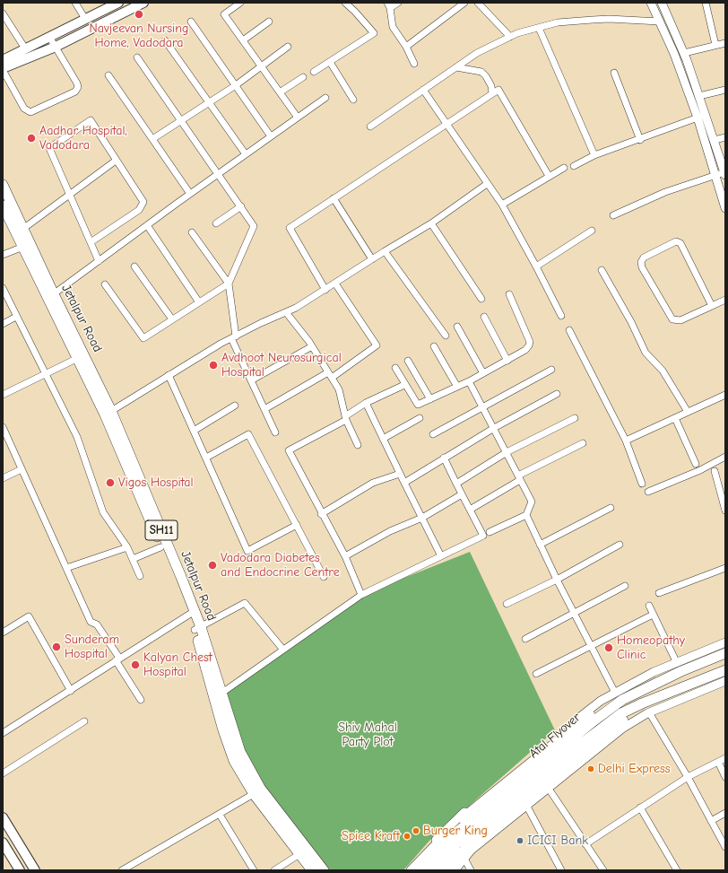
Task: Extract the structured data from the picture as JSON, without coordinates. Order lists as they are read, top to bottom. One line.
{"streets":{"main road":["Jetalpur Road","SH11","Atal Flyover"]},"crossings":[["Jetalpur Road","SH11"]],"parks":["Shiv Mahal Party Plot"],"places":["Navjeevan Nursing Home, Vadodara","Aadhar Hospital, Vadodara","Avdhoot Neurosurgical Hospital","Vigos Hospital","Vadodara Diabetes and Endocrine Centre","Sunderam Hospital","Homeopathy Clinic","Kalyan Chest Hospital","Delhi Express","Burger King","Spice Kraft","ICICI Bank"]}
